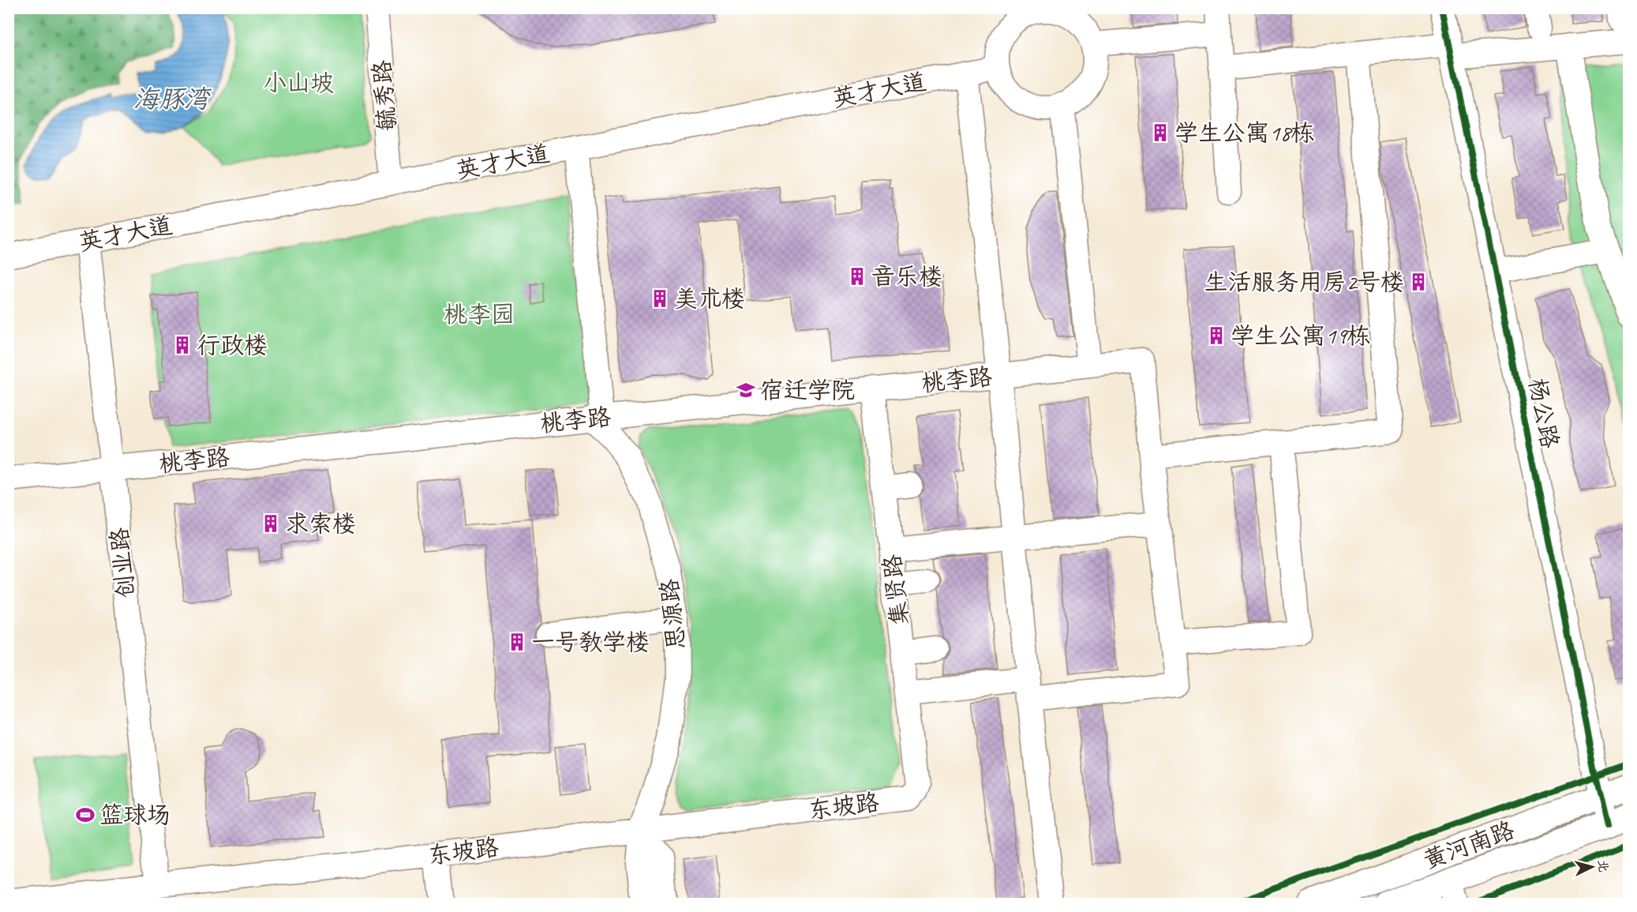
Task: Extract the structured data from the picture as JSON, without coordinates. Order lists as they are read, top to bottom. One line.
{"streets":{"main road":["黄河南路"],"street":["英才大道","毓秀路","桃李路","杨公路","创业路","集贤路","思源路","东坡路"]},"crossings":[["英才大道","毓秀路"],["英才大道","创业路"],["桃李路","创业路"],["桃李路","集贤路"],["桃李路","思源路"],["杨公路","黄河南路"],["创业路","东坡路"],["集贤路","东坡路"],["思源路","东坡路"]],"water":["海豚湾"],"parks":["小山坡","桃李园"],"places":{"building":["学生公寓18栋","音乐楼","生活服务用房2号楼","美术楼","学生公寓19栋","行政楼","求索楼","一号教学楼"],"school or university":["宿迁学院"],"sports":["篮球场"]},"north":"right"}
